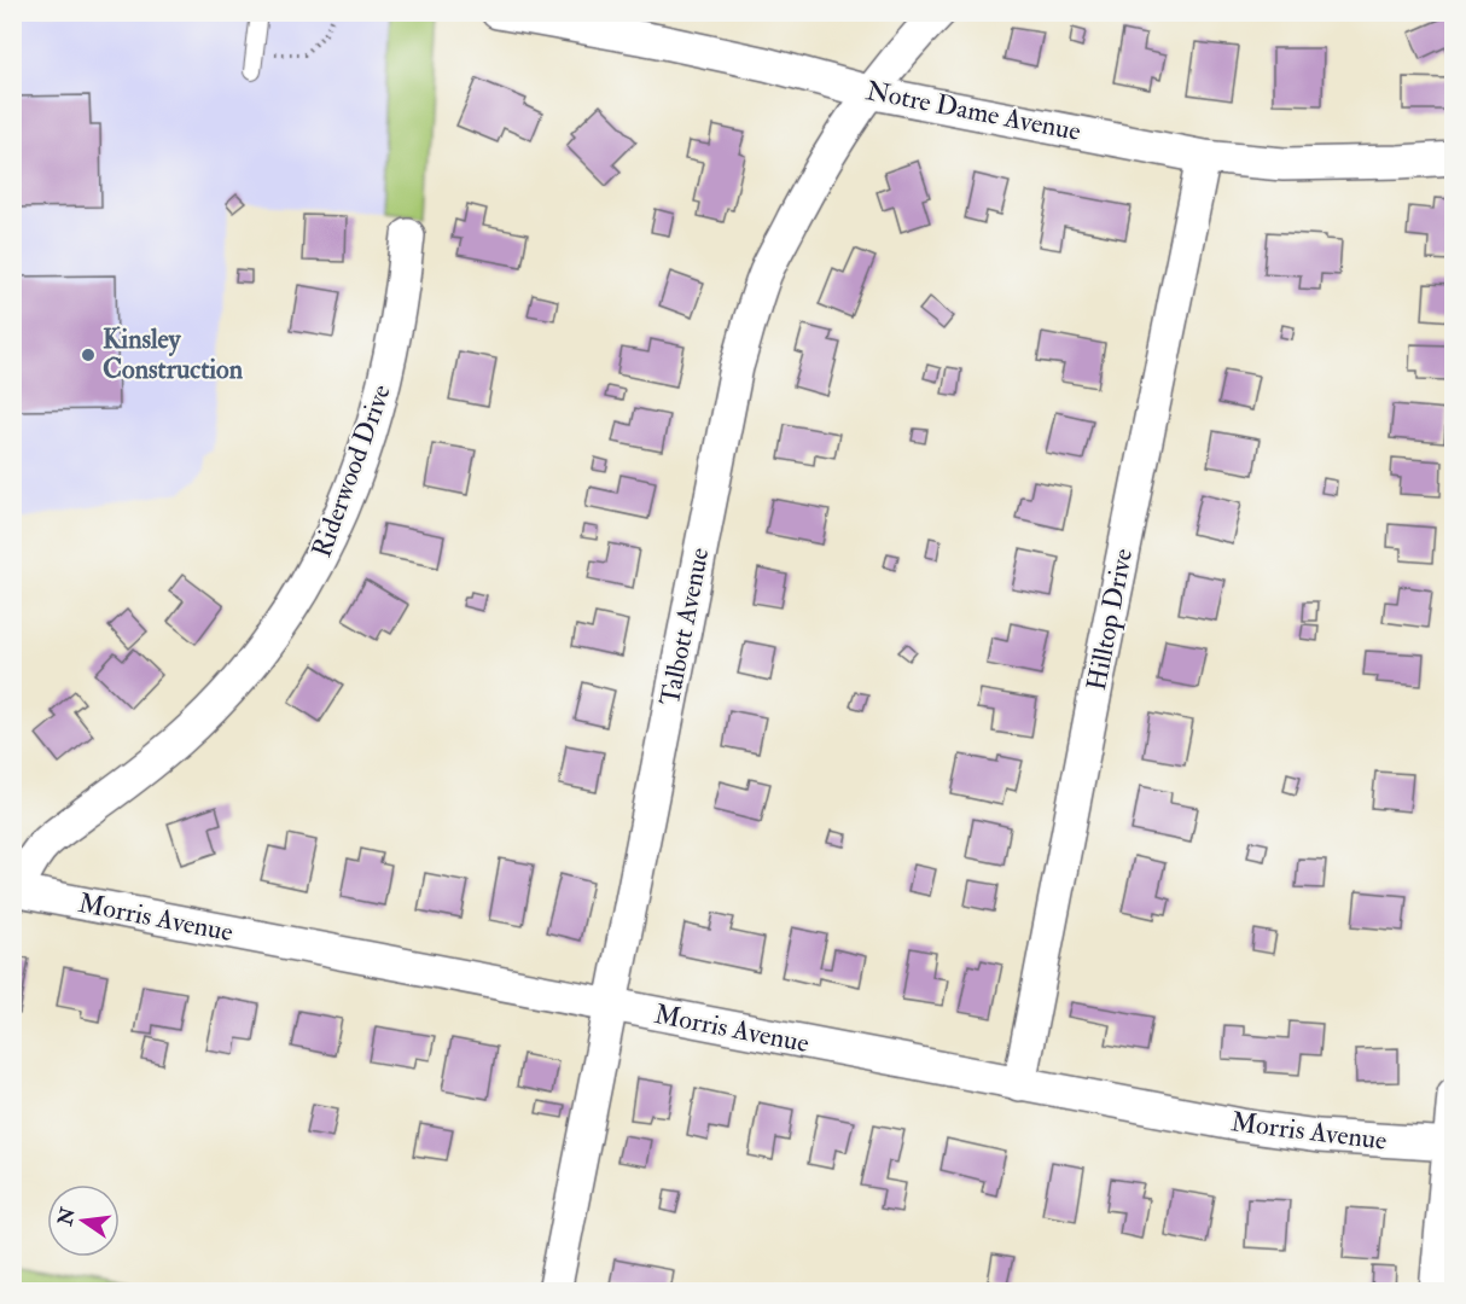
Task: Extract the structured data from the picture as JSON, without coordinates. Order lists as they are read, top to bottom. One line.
{"streets":{"street":["Notre Dame Avenue","Riderwood Drive","Hilltop Drive","Talbott Avenue","Morris Avenue"]},"crossings":[["Notre Dame Avenue","Hilltop Drive"],["Notre Dame Avenue","Talbott Avenue"],["Riderwood Drive","Morris Avenue"],["Hilltop Drive","Morris Avenue"],["Talbott Avenue","Morris Avenue"]],"places":["Kinsley Construction"],"north":"left"}
